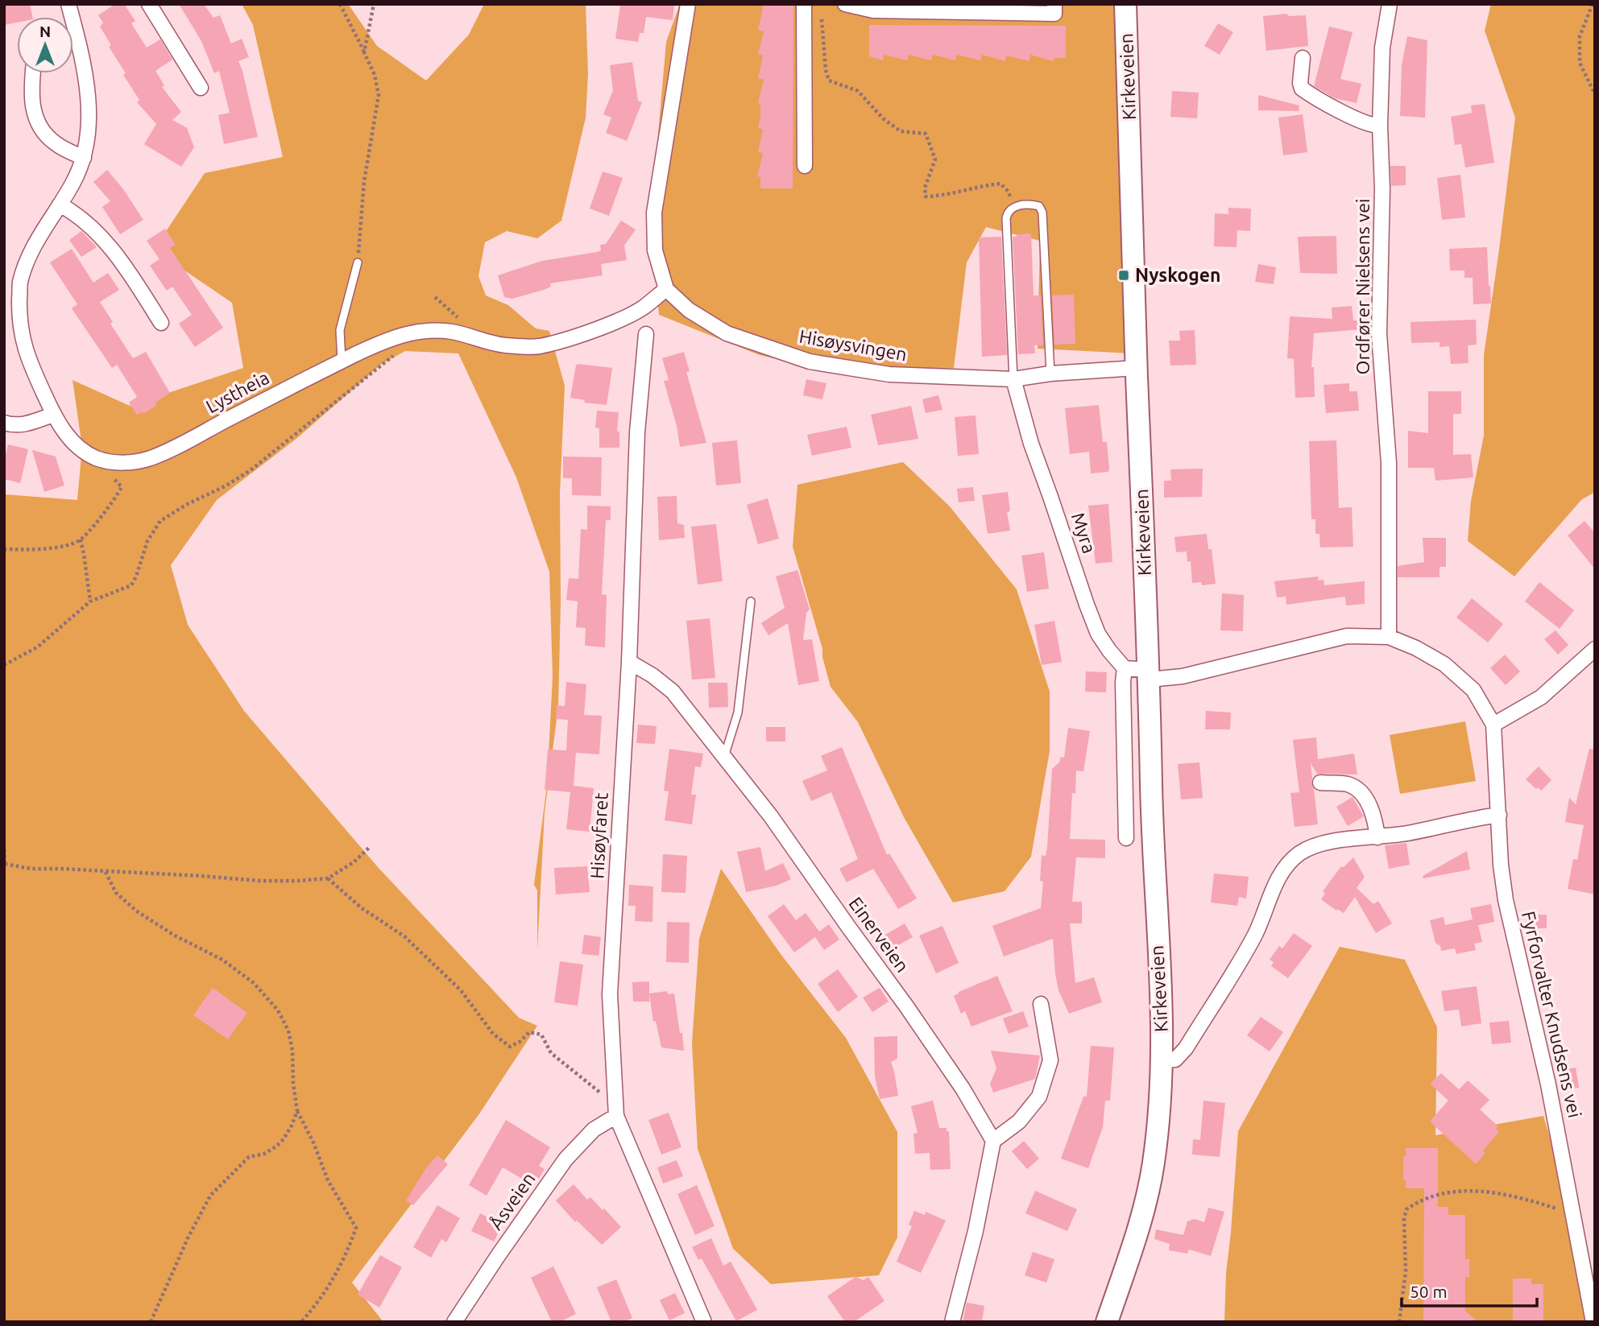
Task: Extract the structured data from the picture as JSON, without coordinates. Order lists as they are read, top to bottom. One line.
{"streets":{"main road":["Kirkeveien"],"street":["Ordfører Nielsens vei","Hisøysvingen","Lystheia","Myra","Hisøyfaret","Einerveien","Fyrforvalter Knudsens vei","Åsveien"]},"crossings":[["Kirkeveien","Hisøysvingen"],["Kirkeveien","Fyrforvalter Knudsens vei"],["Ordfører Nielsens vei","Fyrforvalter Knudsens vei"],["Hisøysvingen","Lystheia"],["Hisøysvingen","Myra"],["Hisøyfaret","Einerveien"],["Hisøyfaret","Åsveien"]],"places":{"transit":["Nyskogen"]},"scale_bar":"50 m","north":"top"}
